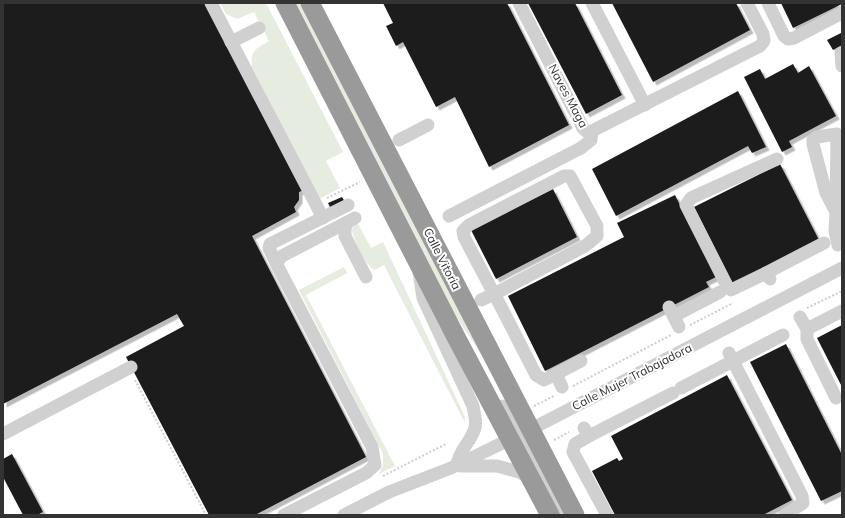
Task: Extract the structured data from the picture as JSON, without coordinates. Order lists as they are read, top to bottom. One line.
{"streets":{"highway":["Calle Vitoria"],"street":["Naves Maga","Calle Mujer Trabajadora"]},"crossings":[["Calle Vitoria","Calle Mujer Trabajadora"]]}
